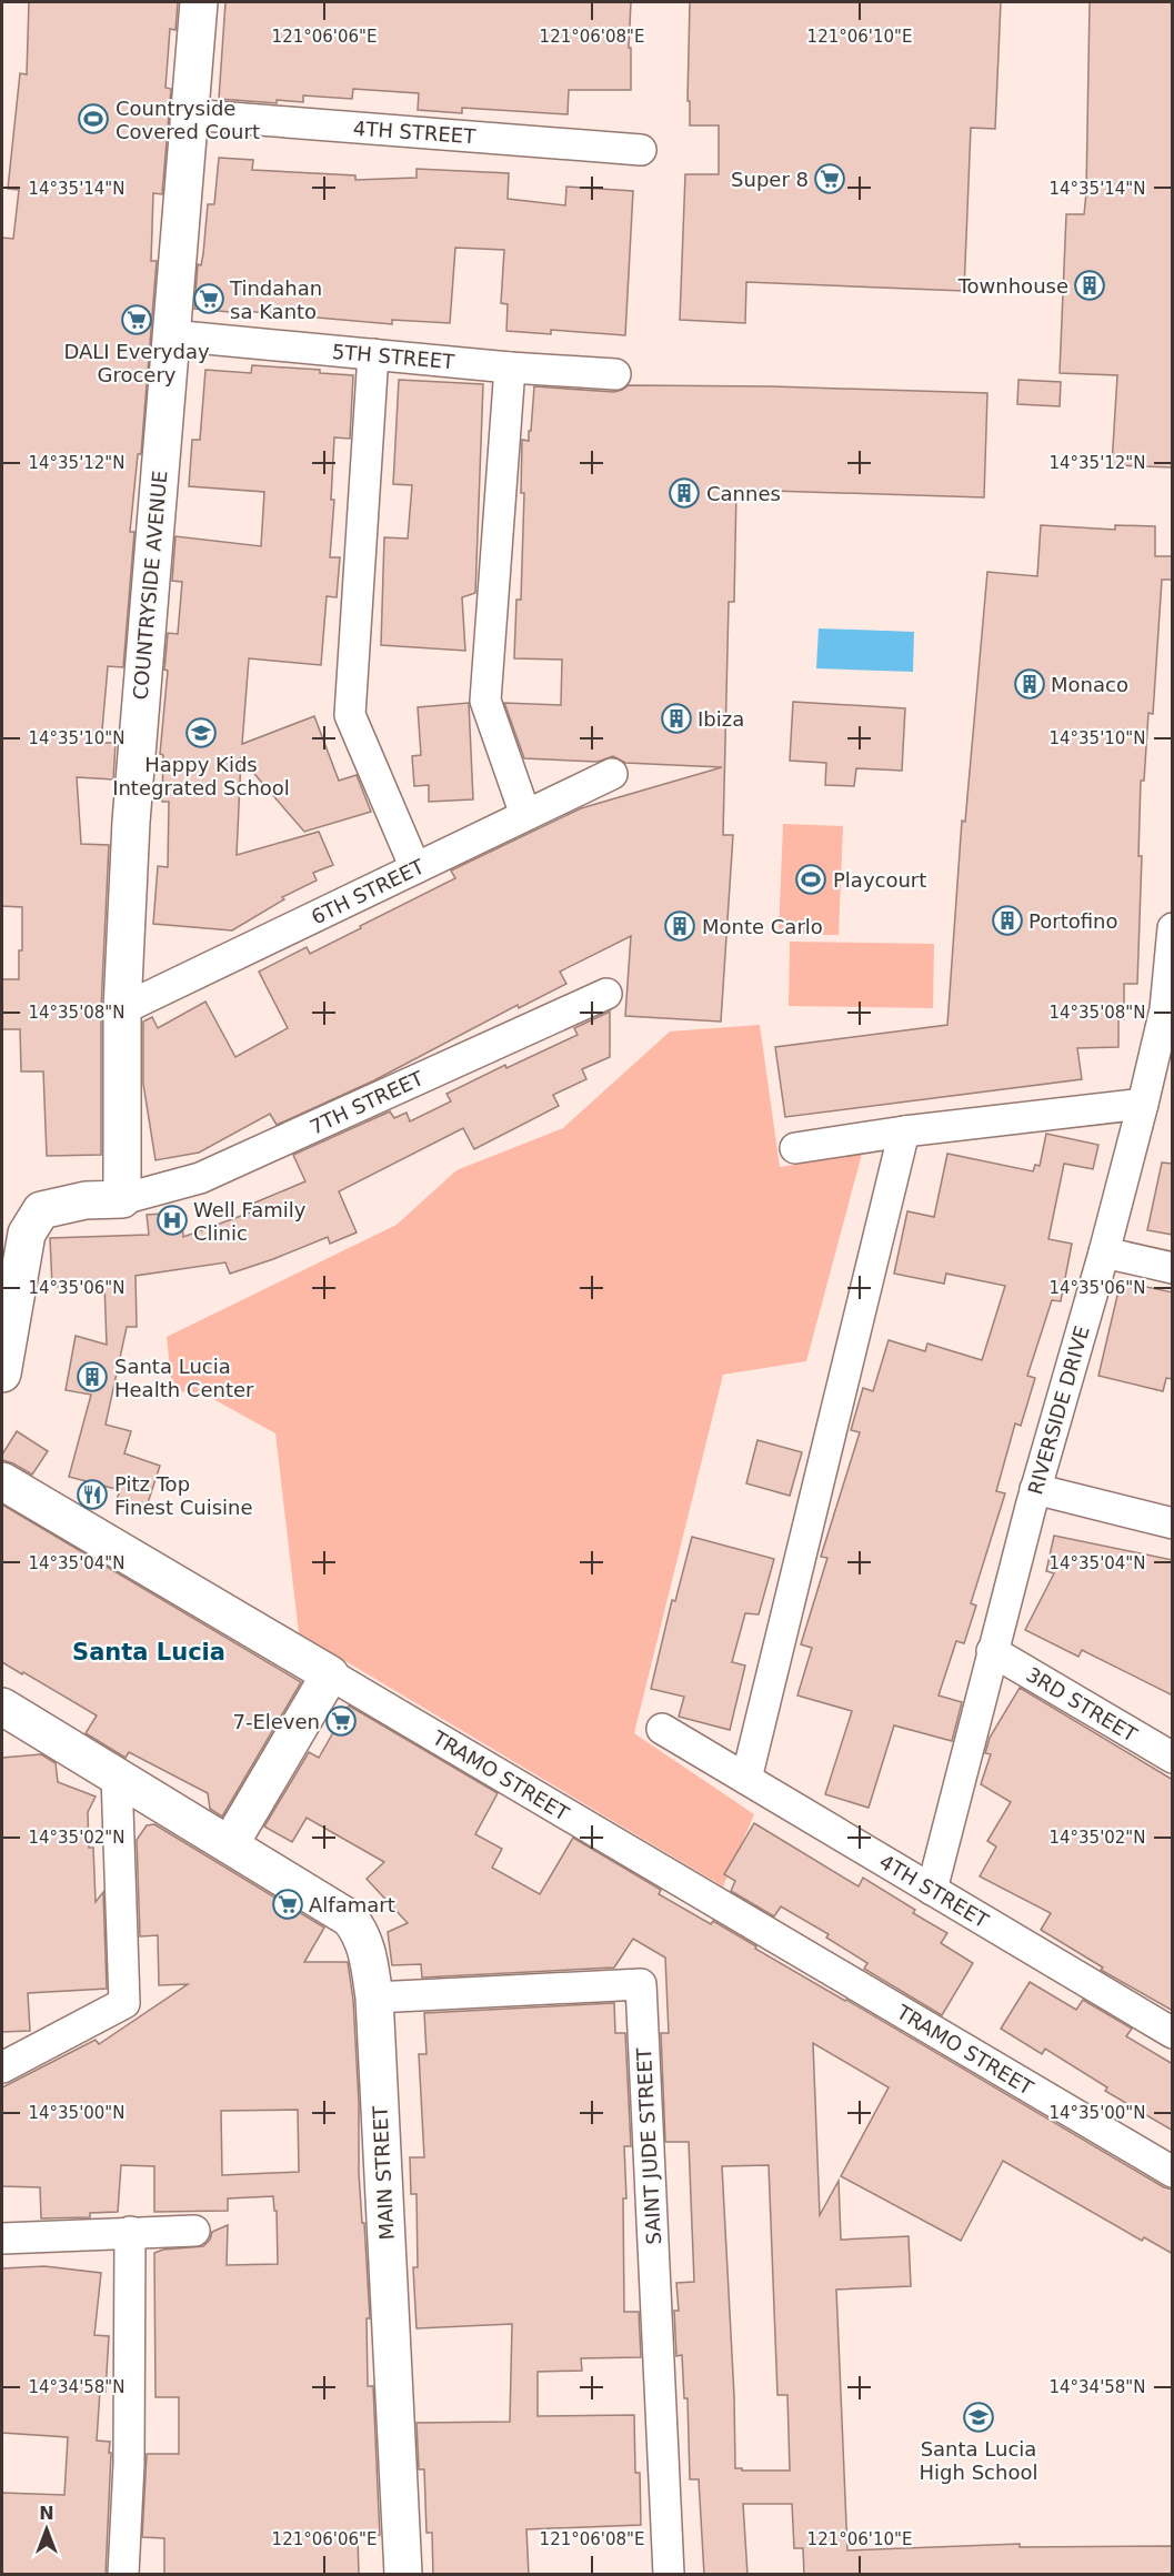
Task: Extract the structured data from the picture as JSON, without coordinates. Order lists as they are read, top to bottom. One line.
{"streets":{"street":["4TH STREET","5TH STREET","COUNTRYSIDE AVENUE","6TH STREET","7TH STREET","RIVERSIDE DRIVE","3RD STREET","TRAMO STREET","SAINT JUDE STREET","MAIN STREET"]},"crossings":[["4TH STREET","COUNTRYSIDE AVENUE"],["4TH STREET","RIVERSIDE DRIVE"],["5TH STREET","COUNTRYSIDE AVENUE"],["COUNTRYSIDE AVENUE","6TH STREET"],["COUNTRYSIDE AVENUE","7TH STREET"],["RIVERSIDE DRIVE","3RD STREET"],["SAINT JUDE STREET","MAIN STREET"]],"districts":["Santa Lucia"],"places":{"sports":["Countryside Covered Court","Playcourt"],"supermarket":["Super 8","Tindahan sa Kanto","DALI Everyday Grocery","7-Eleven","Alfamart"],"building":["Townhouse","Cannes","Monaco","Ibiza","Portofino","Monte Carlo","Santa Lucia Health Center"],"school or university":["Happy Kids Integrated School","Santa Lucia High School"],"hospital":["Well Family Clinic"],"restaurant":["Pitz Top Finest Cuisine"]},"north":"top","coordinates":["121°06'06\"E","121°06'08\"E","121°06'10\"E","14°35'14\"N","14°35'12\"N","14°35'10\"N","14°35'08\"N","14°35'06\"N","14°35'04\"N","14°35'02\"N","14°35'00\"N","14°34'58\"N"]}
